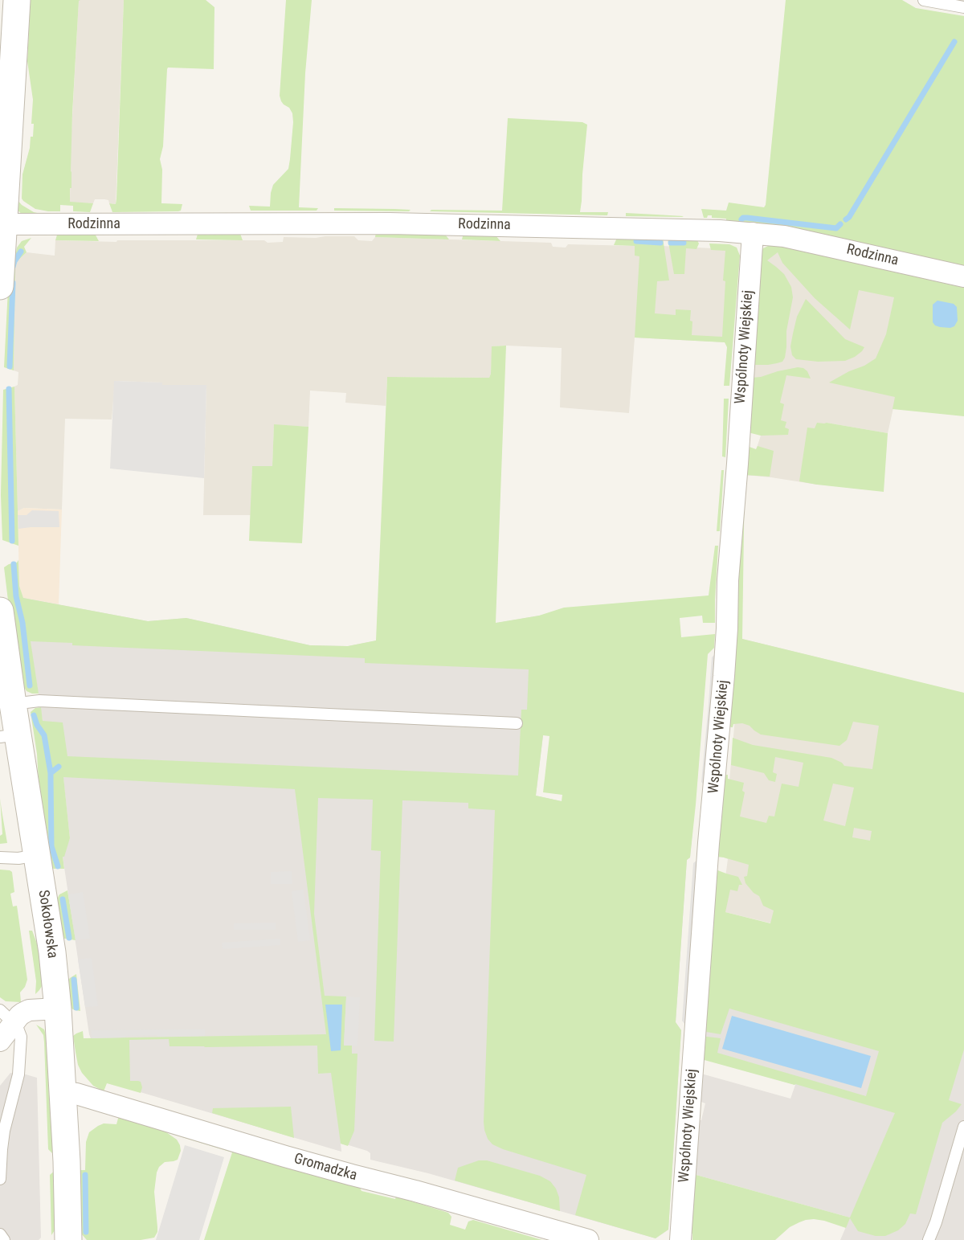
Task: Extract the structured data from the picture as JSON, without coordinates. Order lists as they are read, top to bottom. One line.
{"streets":{"street":["Rodzinna","Wspólnoty Wiejskiej","Sokołowska","Gromadzka"]},"crossings":[["Rodzinna","Wspólnoty Wiejskiej"],["Sokołowska","Gromadzka"]]}
